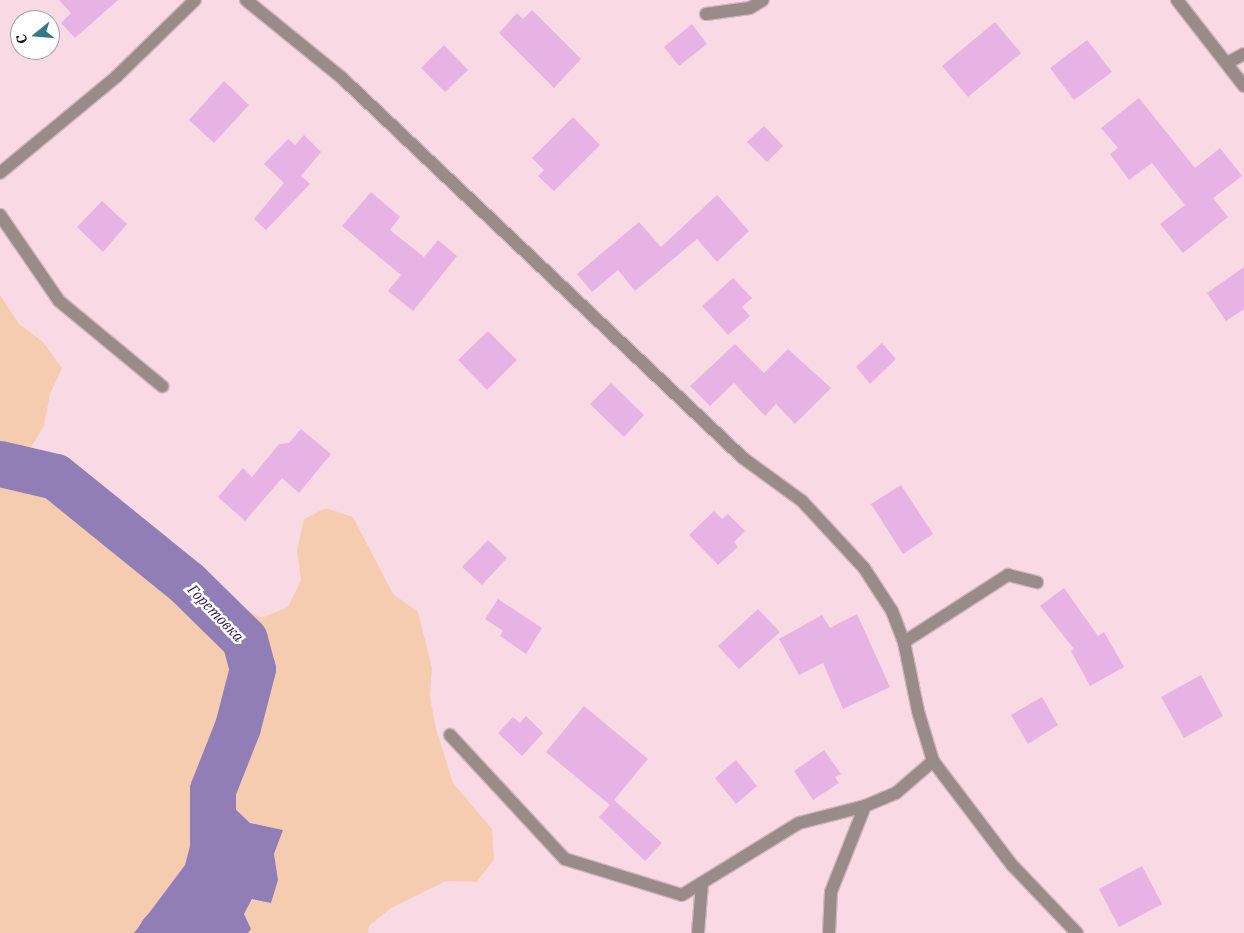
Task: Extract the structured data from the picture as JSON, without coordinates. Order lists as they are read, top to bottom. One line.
{"water":["Горетовка"],"north":"left"}
